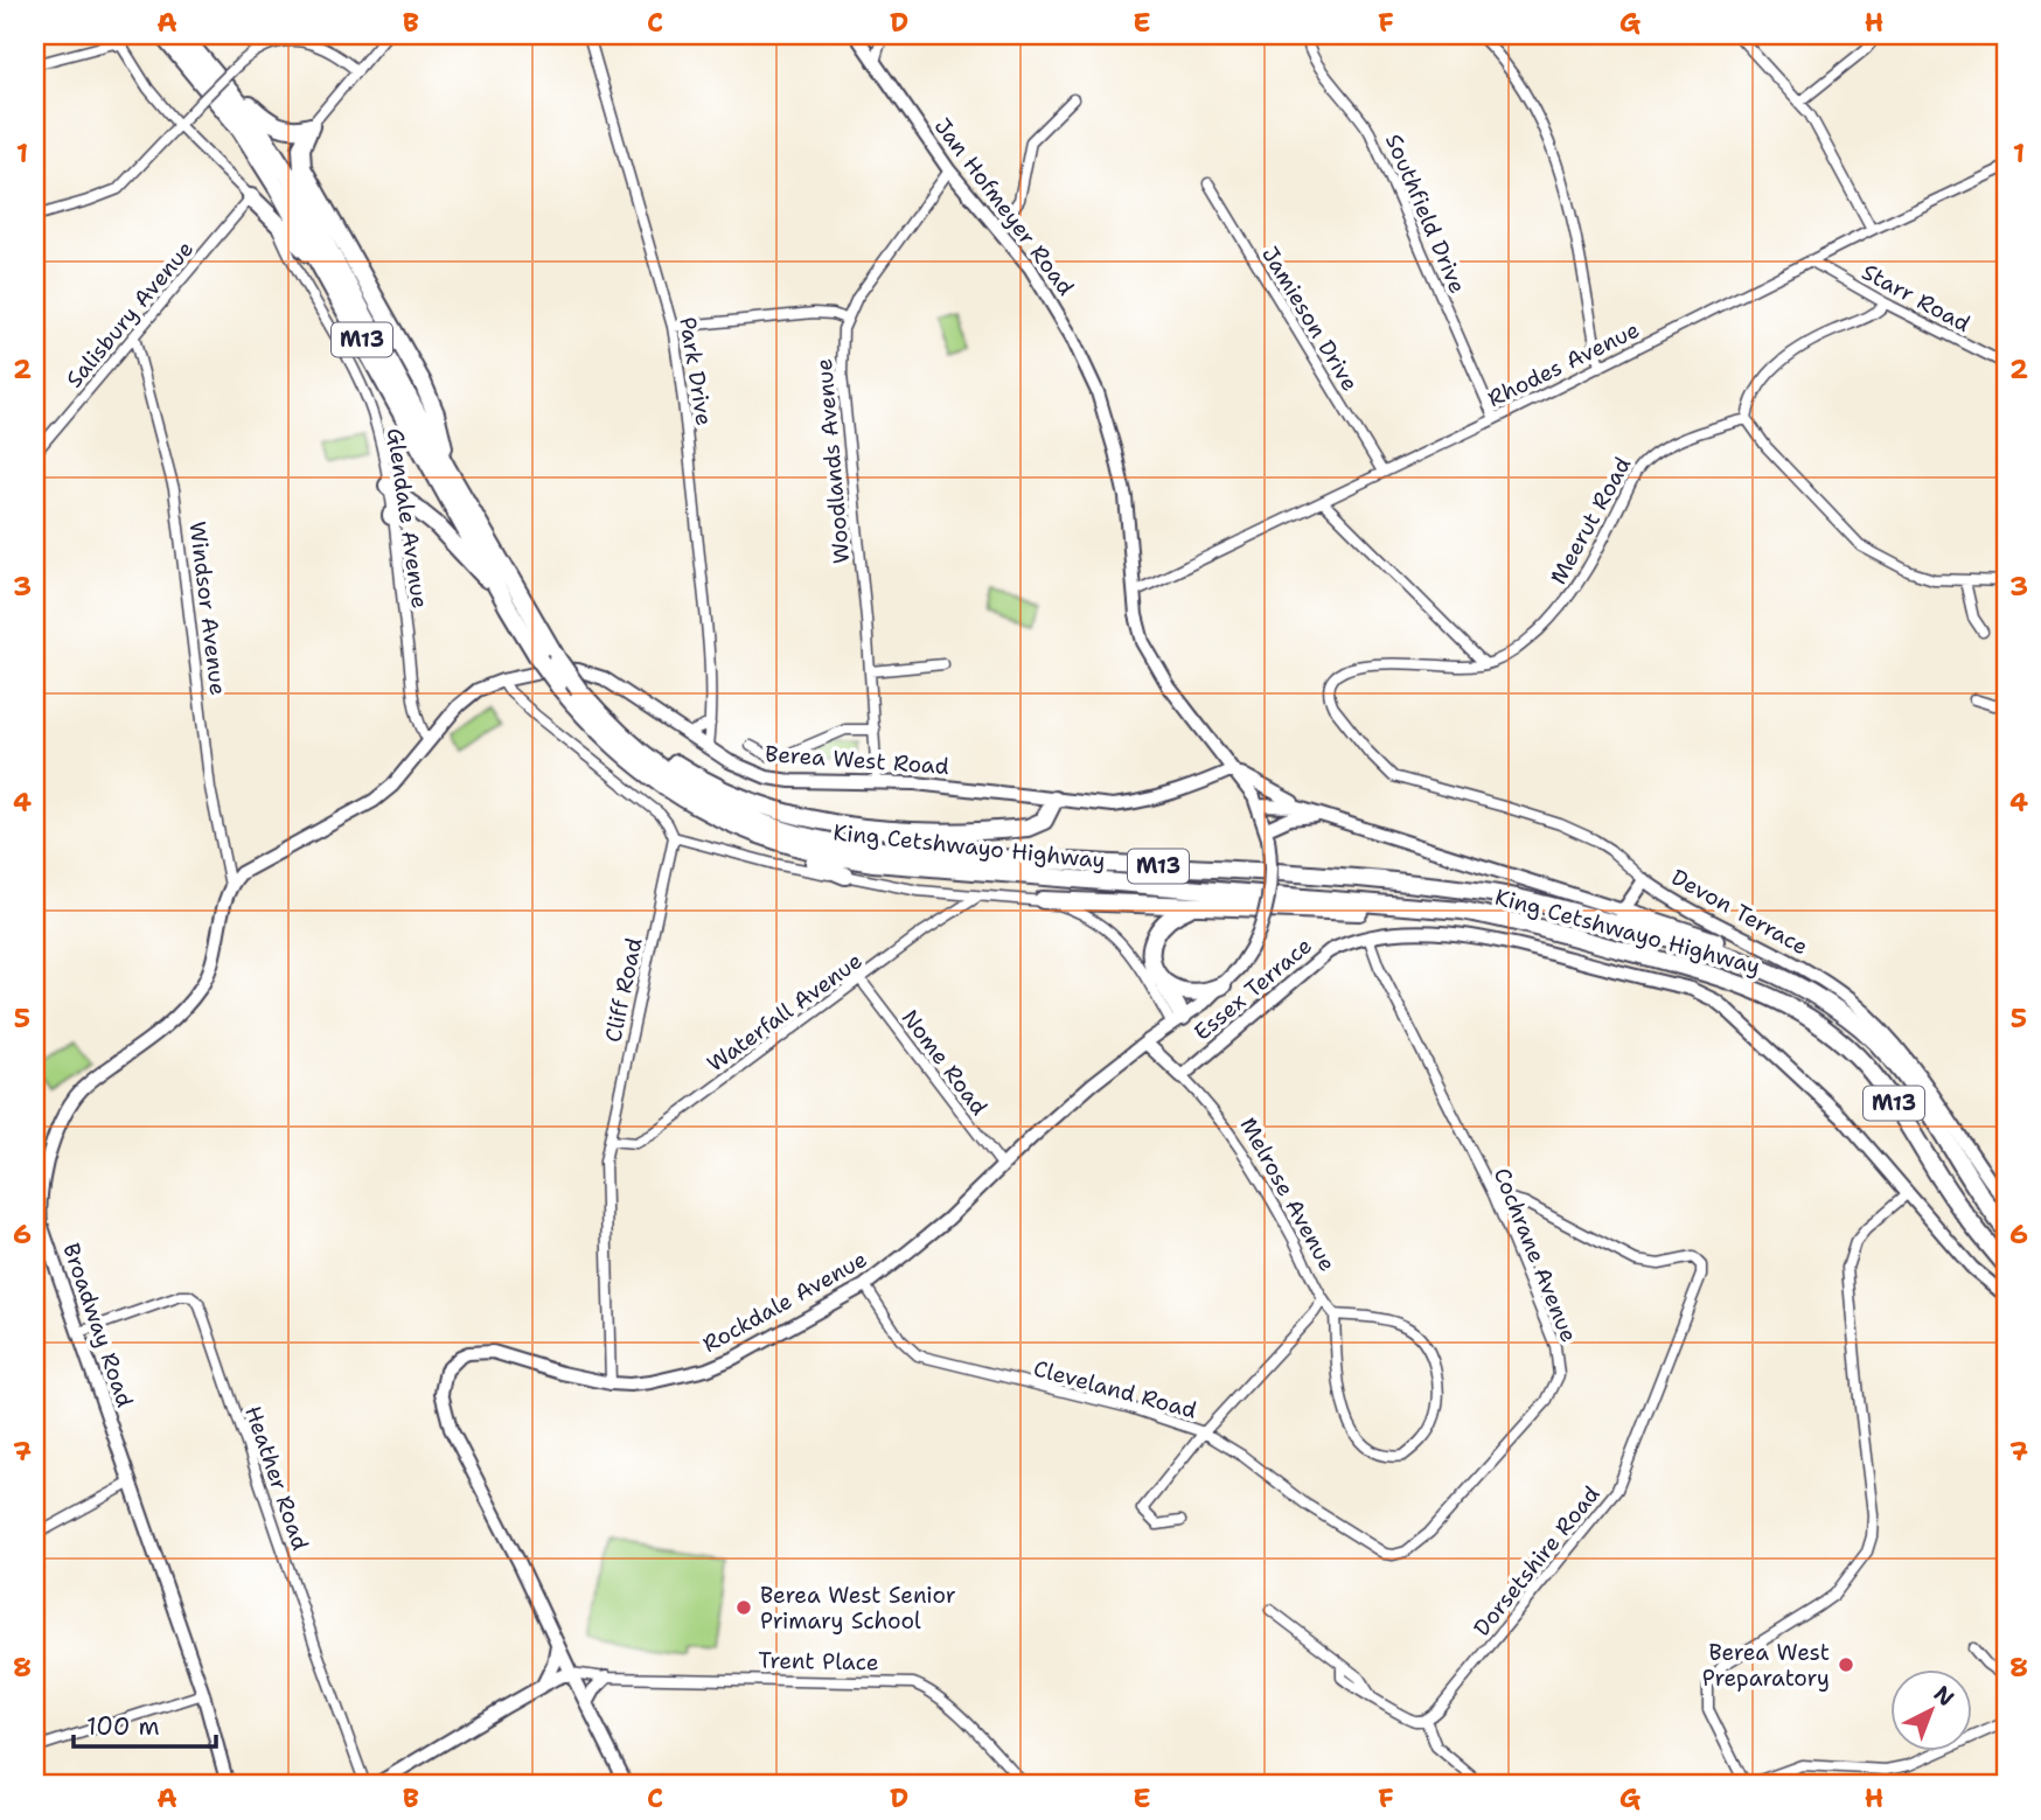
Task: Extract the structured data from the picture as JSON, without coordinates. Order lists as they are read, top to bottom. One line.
{"streets":{"highway":["M13","King Cetshwayo Highway"],"street":["Jan Hofmeyer Road","Southfield Drive","Starr Road","Salisbury Avenue","Jamieson Drive","Rhodes Avenue","Park Drive","Woodlands Avenue","Glendale Avenue","Meerut Road","Windsor Avenue","Berea West Road","Devon Terrace","Essex Terrace","Cliff Road","Waterfall Avenue","Nome Road","Melrose Avenue","Cochrane Avenue","Rockdale Avenue","Broadway Road","Cleveland Road","Heather Road","Dorsetshire Road","Trent Place"]},"crossings":[["Jan Hofmeyer Road","Rhodes Avenue"],["Jan Hofmeyer Road","Woodlands Avenue"],["Jan Hofmeyer Road","Berea West Road"],["Jan Hofmeyer Road","Rockdale Avenue"],["Southfield Drive","Rhodes Avenue"],["Starr Road","Rhodes Avenue"],["Salisbury Avenue","Windsor Avenue"],["Jamieson Drive","Rhodes Avenue"],["Park Drive","Berea West Road"],["Woodlands Avenue","Berea West Road"],["Meerut Road","Devon Terrace"],["Windsor Avenue","Broadway Road"],["Berea West Road","Rockdale Avenue"],["Essex Terrace","Cliff Road"],["Essex Terrace","Waterfall Avenue"],["Essex Terrace","Melrose Avenue"],["Essex Terrace","Cochrane Avenue"],["Essex Terrace","Rockdale Avenue"],["Cliff Road","Waterfall Avenue"],["Cliff Road","Rockdale Avenue"],["Waterfall Avenue","Nome Road"],["Nome Road","Rockdale Avenue"],["Melrose Avenue","Rockdale Avenue"],["Melrose Avenue","Cleveland Road"],["Cochrane Avenue","Cleveland Road"],["Cochrane Avenue","Dorsetshire Road"],["Rockdale Avenue","Cleveland Road"],["Rockdale Avenue","Trent Place"],["Broadway Road","Heather Road"]],"places":["Berea West Senior Primary School","Berea West Preparatory"],"scale_bar":"100 m","north":"top right","grid":{"columns":["A","B","C","D","E","F","G","H"],"rows":["1","2","3","4","5","6","7","8"]}}
